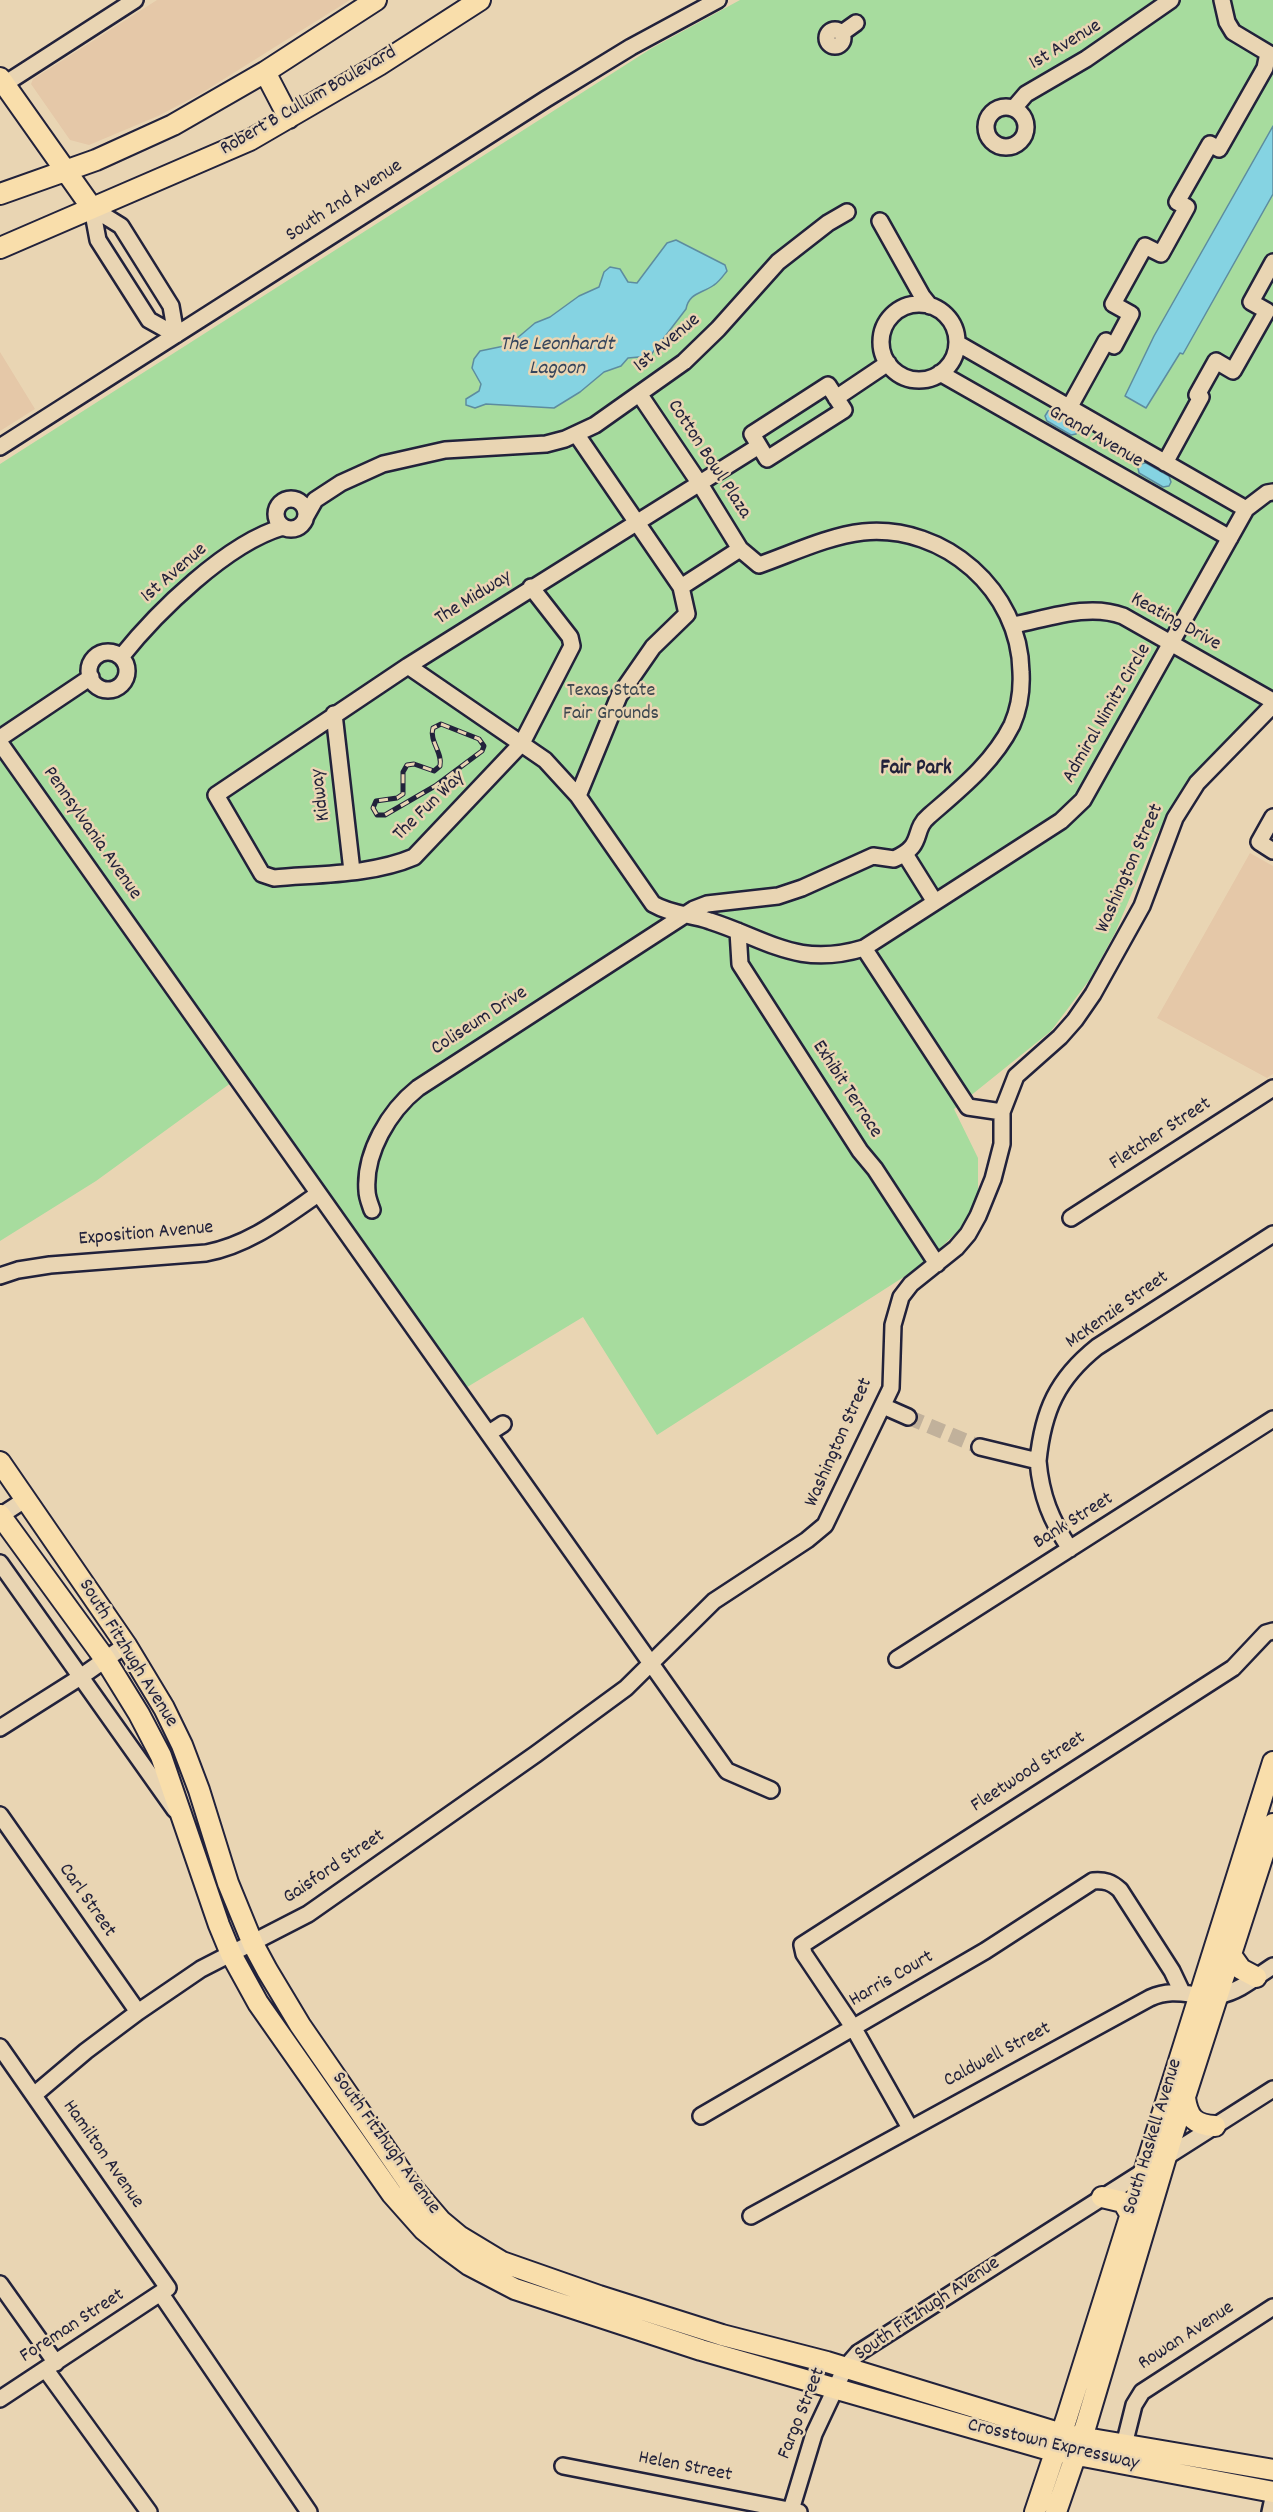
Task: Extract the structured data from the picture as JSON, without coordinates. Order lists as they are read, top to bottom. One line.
{"streets":{"main road":["Robert B Cullum Boulevard","South Fitzhugh Avenue","South Haskell Avenue","Crosstown Expressway"],"street":["1st Avenue","South 2nd Avenue","Grand Avenue","Cotton Bowl Plaza","The Midway","Keating Drive","Admiral Nimitz Circle","Kidway","The Fun Way","Pennsylvania Avenue","Washington Street","Coliseum Drive","Exhibit Terrace","Fletcher Street","Exposition Avenue","McKenzie Street","Bank Street","Fleetwood Street","Gaisford Street","Carl Street","Harris Court","Caldwell Street","Hamilton Avenue","Foreman Street","Rowan Avenue","Fargo Street","Helen Street"]},"crossings":[["1st Avenue","Cotton Bowl Plaza"],["Grand Avenue","Admiral Nimitz Circle"],["Cotton Bowl Plaza","The Midway"],["The Midway","Kidway"],["The Midway","The Fun Way"],["Keating Drive","Admiral Nimitz Circle"],["Keating Drive","Washington Street"],["Kidway","The Fun Way"],["Pennsylvania Avenue","Washington Street"],["Pennsylvania Avenue","Exposition Avenue"],["Pennsylvania Avenue","Gaisford Street"],["Washington Street","Exhibit Terrace"],["Washington Street","Gaisford Street"],["McKenzie Street","Bank Street"],["South Fitzhugh Avenue","Gaisford Street"],["South Fitzhugh Avenue","South Haskell Avenue"],["South Fitzhugh Avenue","Fargo Street"],["South Fitzhugh Avenue","Crosstown Expressway"],["Fleetwood Street","Harris Court"],["Gaisford Street","Carl Street"],["Gaisford Street","Hamilton Avenue"],["Harris Court","Caldwell Street"],["Harris Court","South Haskell Avenue"],["Caldwell Street","South Haskell Avenue"],["South Haskell Avenue","Crosstown Expressway"],["Hamilton Avenue","Foreman Street"],["Rowan Avenue","Crosstown Expressway"],["Fargo Street","Crosstown Expressway"],["Fargo Street","Helen Street"]],"districts":["Fair Park"],"water":["The Leonhardt Lagoon"],"parks":["Texas State Fair Grounds"]}
